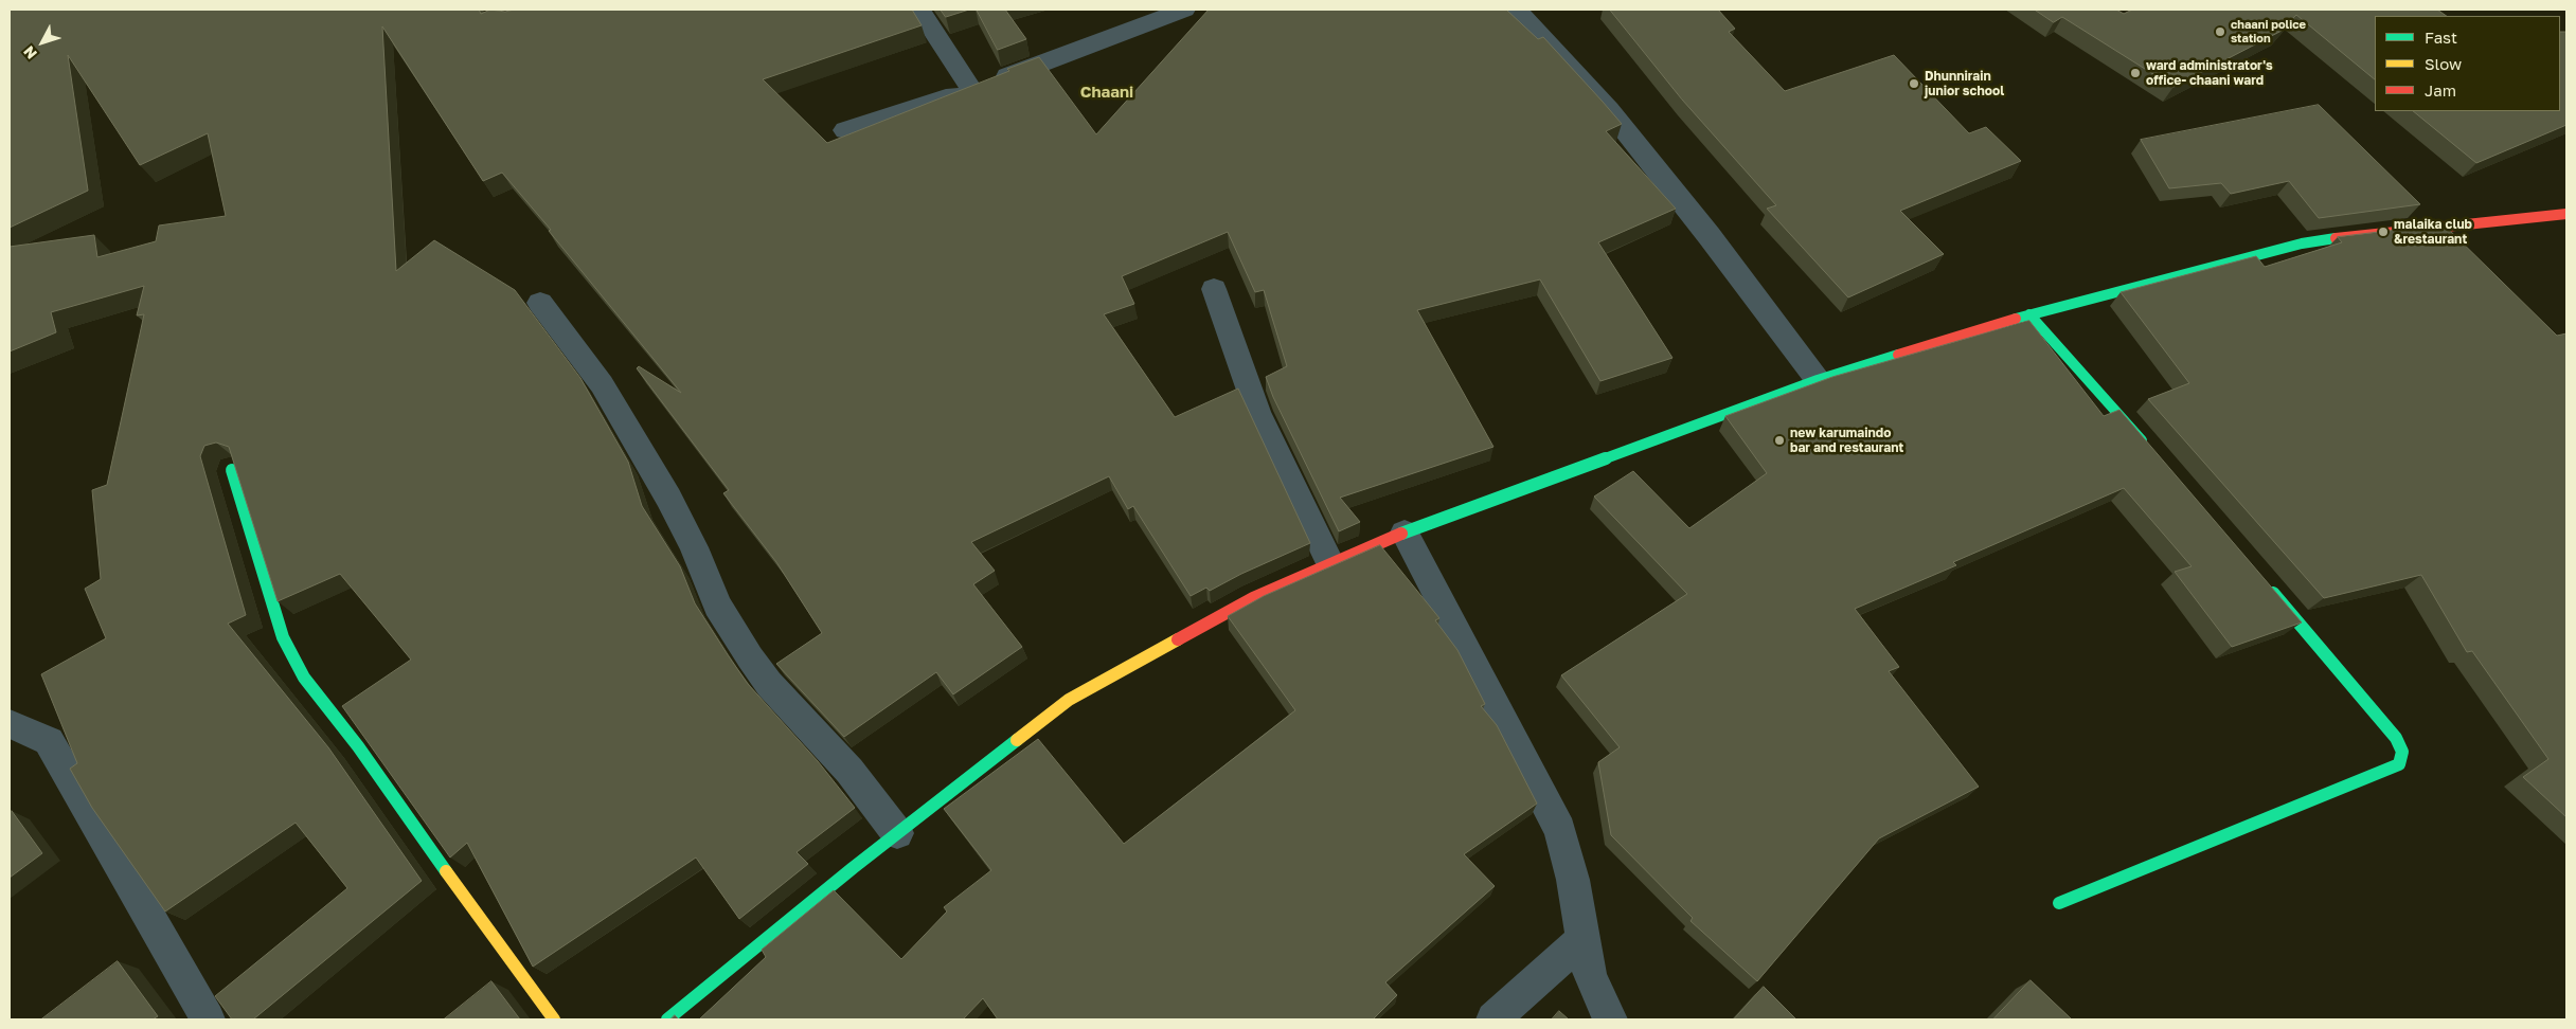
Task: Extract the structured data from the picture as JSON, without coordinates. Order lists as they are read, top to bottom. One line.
{"districts":["Chaani"],"places":["chaani police station","ward administrator's office- chaani ward","Dhunnirain junior school","malaika club &restaurant","new karumaindo bar and restaurant"],"legend":["Fast","Slow","Jam"],"north":"bottom left"}
